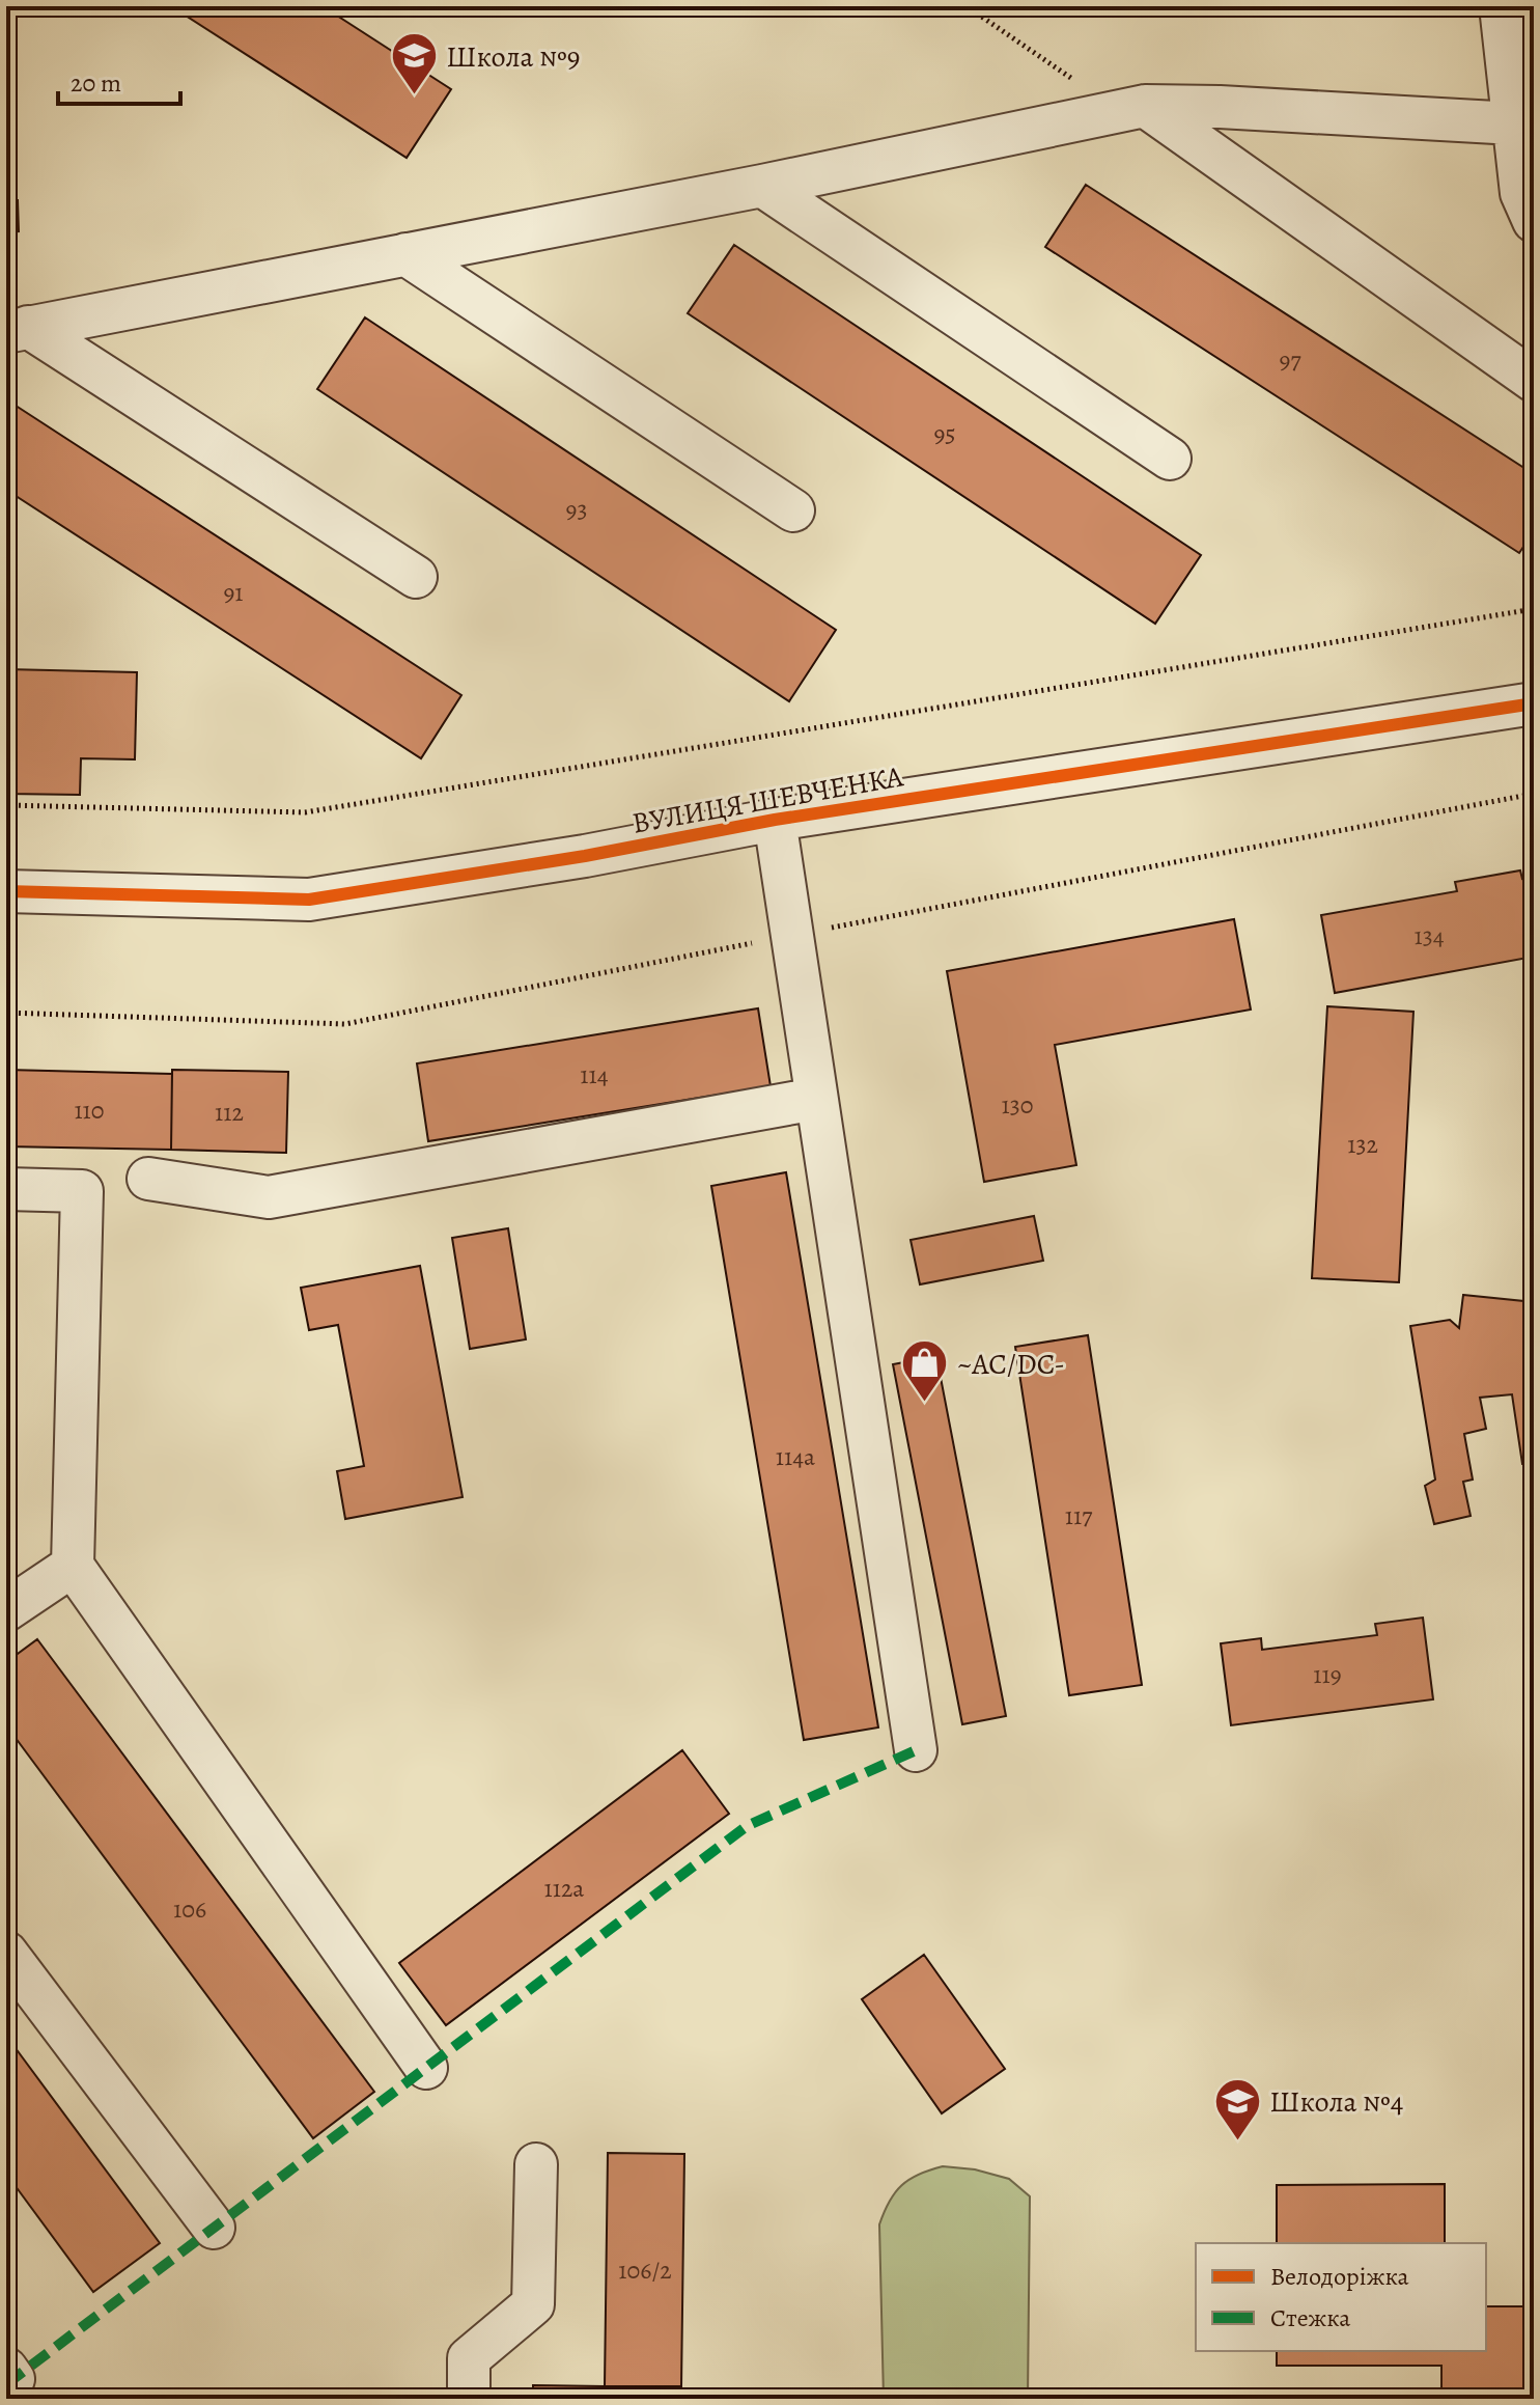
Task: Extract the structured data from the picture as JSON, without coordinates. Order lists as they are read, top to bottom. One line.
{"streets":{"street":["ВУЛИЦЯ ШЕВЧЕНКА"]},"places":{"school or university":["Школа №9","Школа №4"],"shop":["~AC/DC-"]},"house_numbers":["97","95","93","91","134","114","130","110","112","132","114а","117","119","112а","106","106/2"],"legend":["Велодоріжка","Стежка"],"scale_bar":"20 m"}
